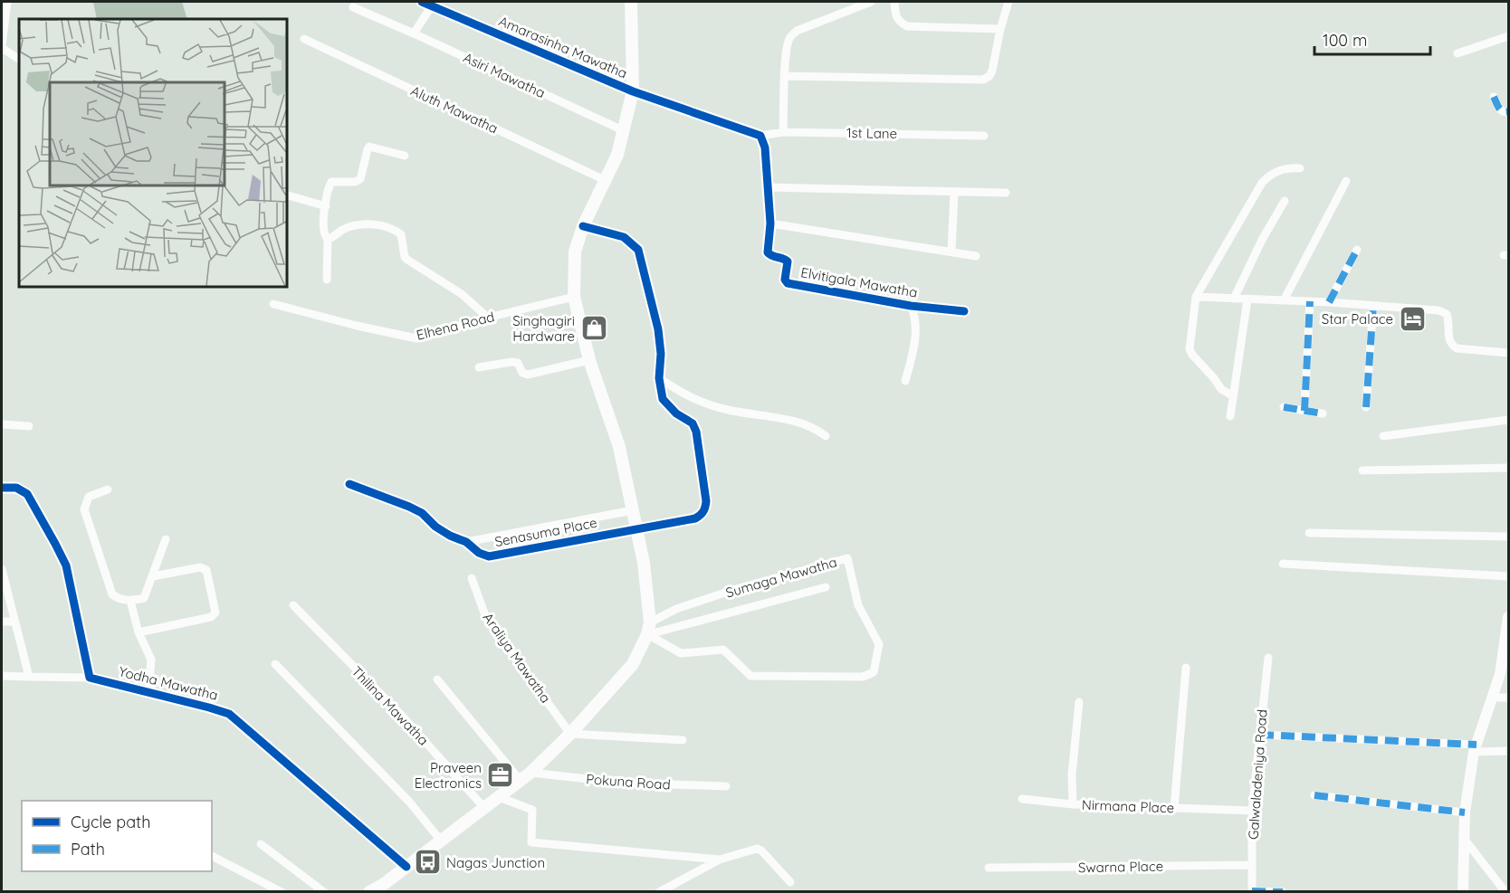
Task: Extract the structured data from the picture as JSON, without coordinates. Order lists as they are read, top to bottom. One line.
{"streets":{"street":["Amarasinha Mawatha","Asiri Mawatha","Aluth Mawatha","1st Lane","Elvitigala Mawatha","Elhena Road","Senasuma Place","Sumaga Mawatha","Araliya Mawatha","Yodha Mawatha","Thilina Mawatha","Galwaladeniya Road","Pokuna Road","Nirmana Place","Swarna Place"]},"crossings":[["1st Lane","Elvitigala Mawatha"],["Galwaladeniya Road","Nirmana Place"],["Galwaladeniya Road","Swarna Place"]],"places":{"hotel":["Star Palace"],"shop":["Singhagiri Hardware"],"office":["Praveen Electronics"],"bus stop":["Nagas Junction"]},"legend":["Cycle path","Path"],"scale_bar":"100 m"}
